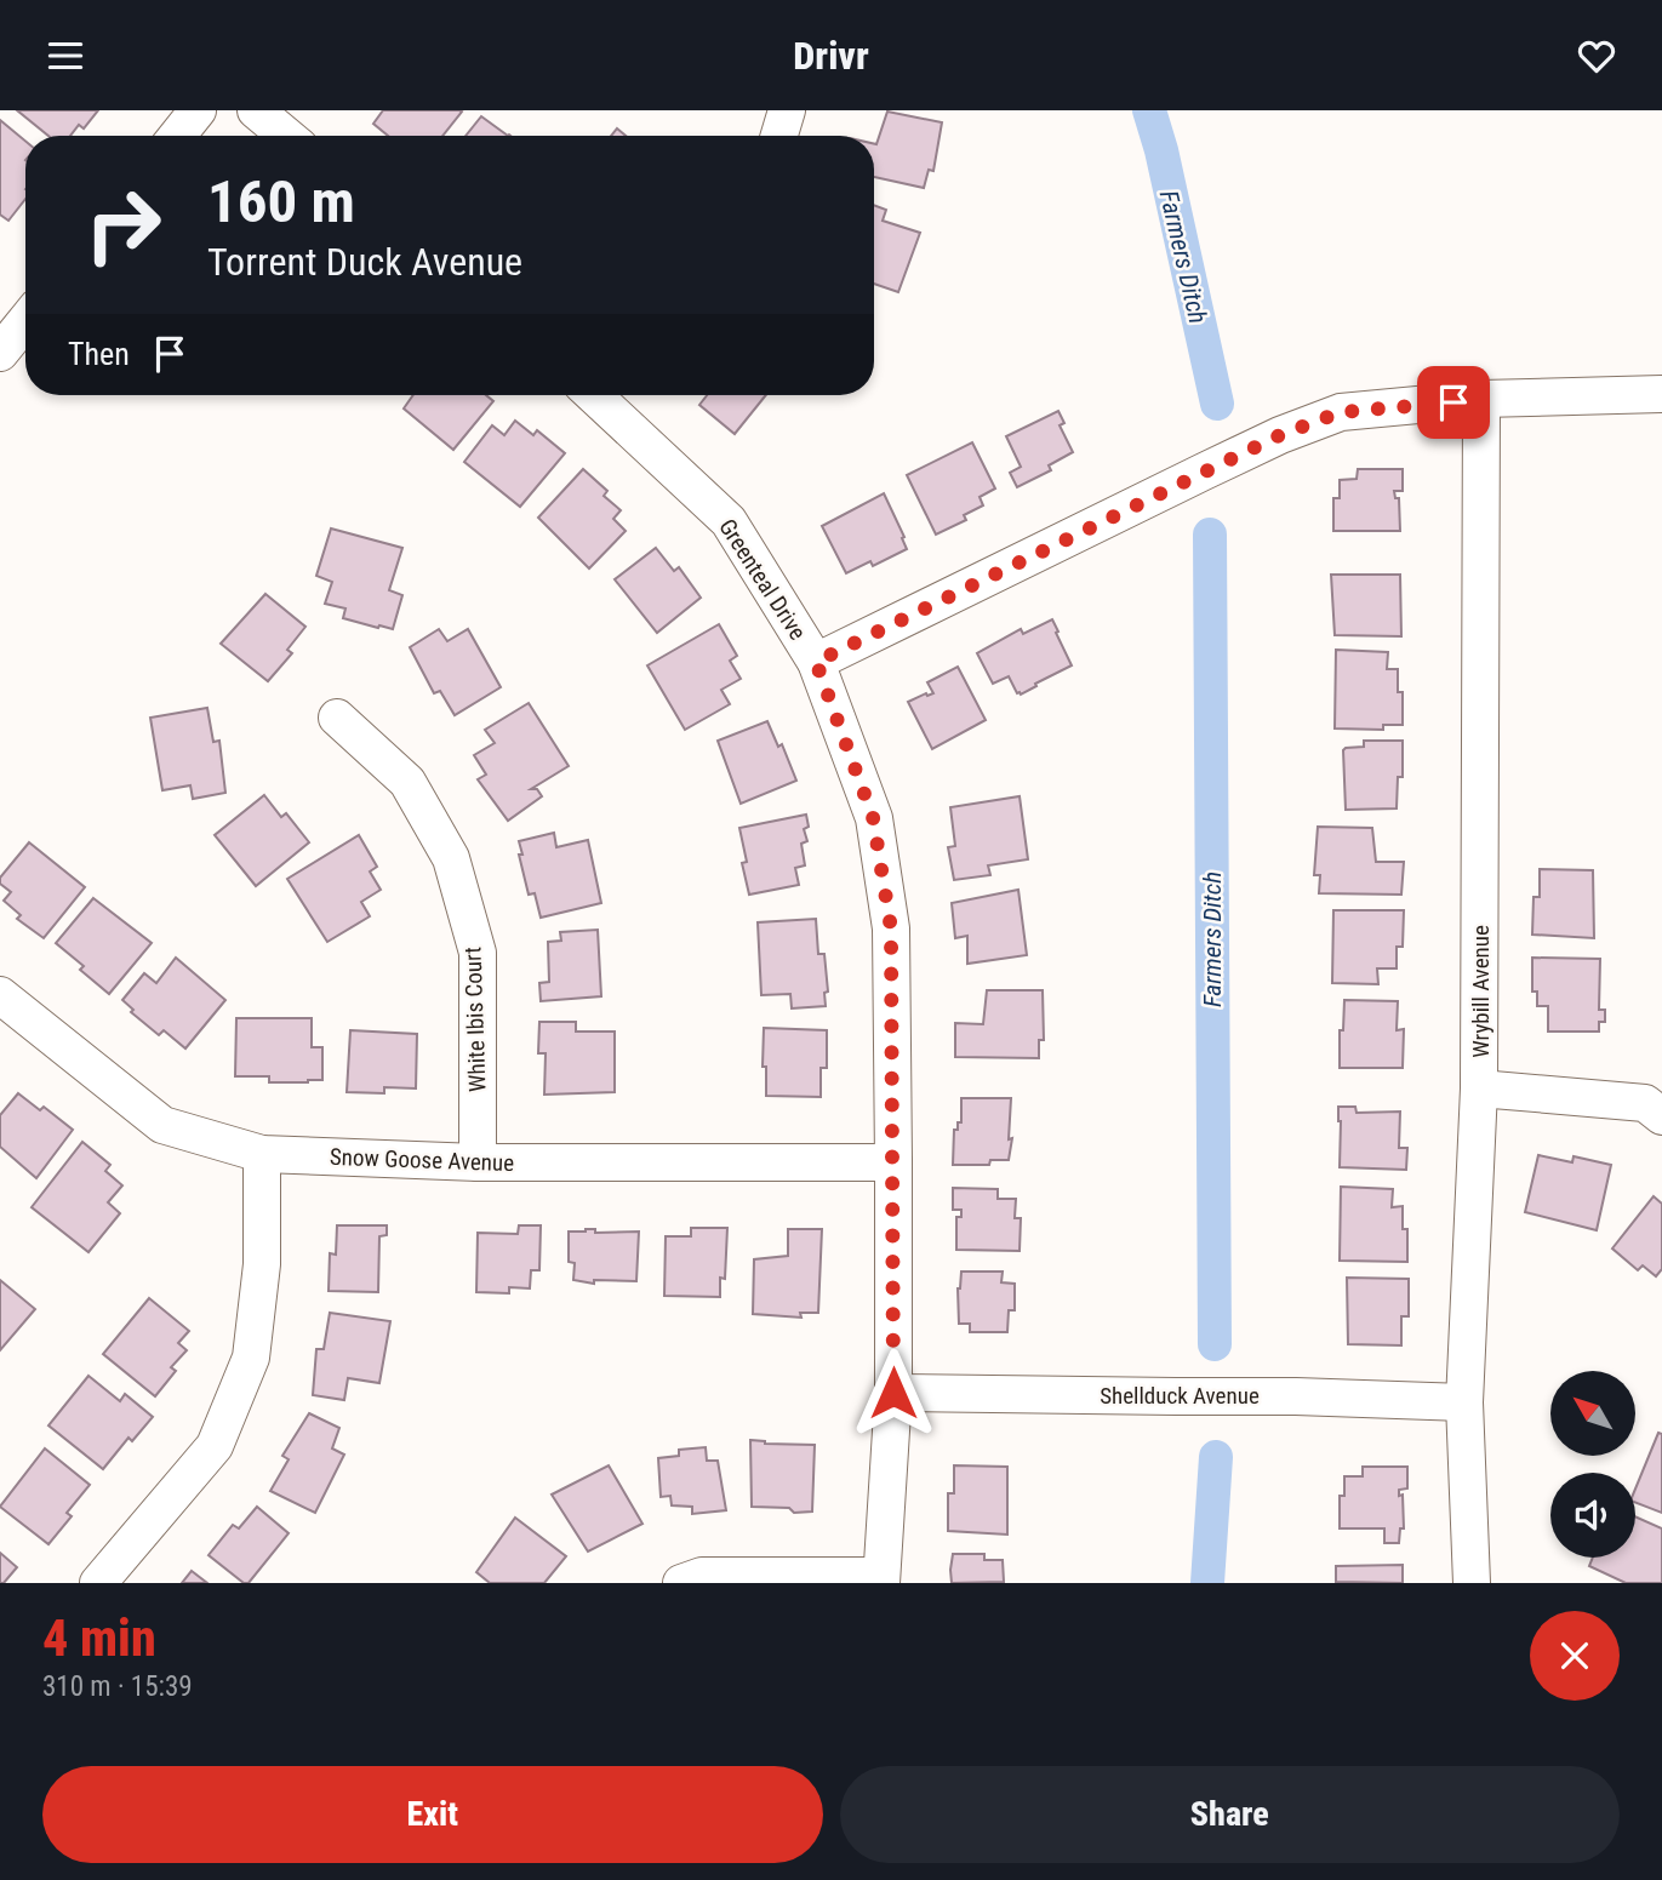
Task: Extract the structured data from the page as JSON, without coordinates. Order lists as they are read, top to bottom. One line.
{"streets":{"street":["Greenteal Drive","Wrybill Avenue","White Ibis Court","Snow Goose Avenue","Shellduck Avenue"]},"crossings":[["Greenteal Drive","Snow Goose Avenue"],["Greenteal Drive","Shellduck Avenue"],["Wrybill Avenue","Shellduck Avenue"],["White Ibis Court","Snow Goose Avenue"]],"water":["Farmers Ditch"],"north":"top left","page":{"header":"Drivr","turn":["160 m","Torrent Duck Avenue"],"then":"Then","heading":["4 min","310 m · 15:39"],"buttons":["Exit","Share"]}}
